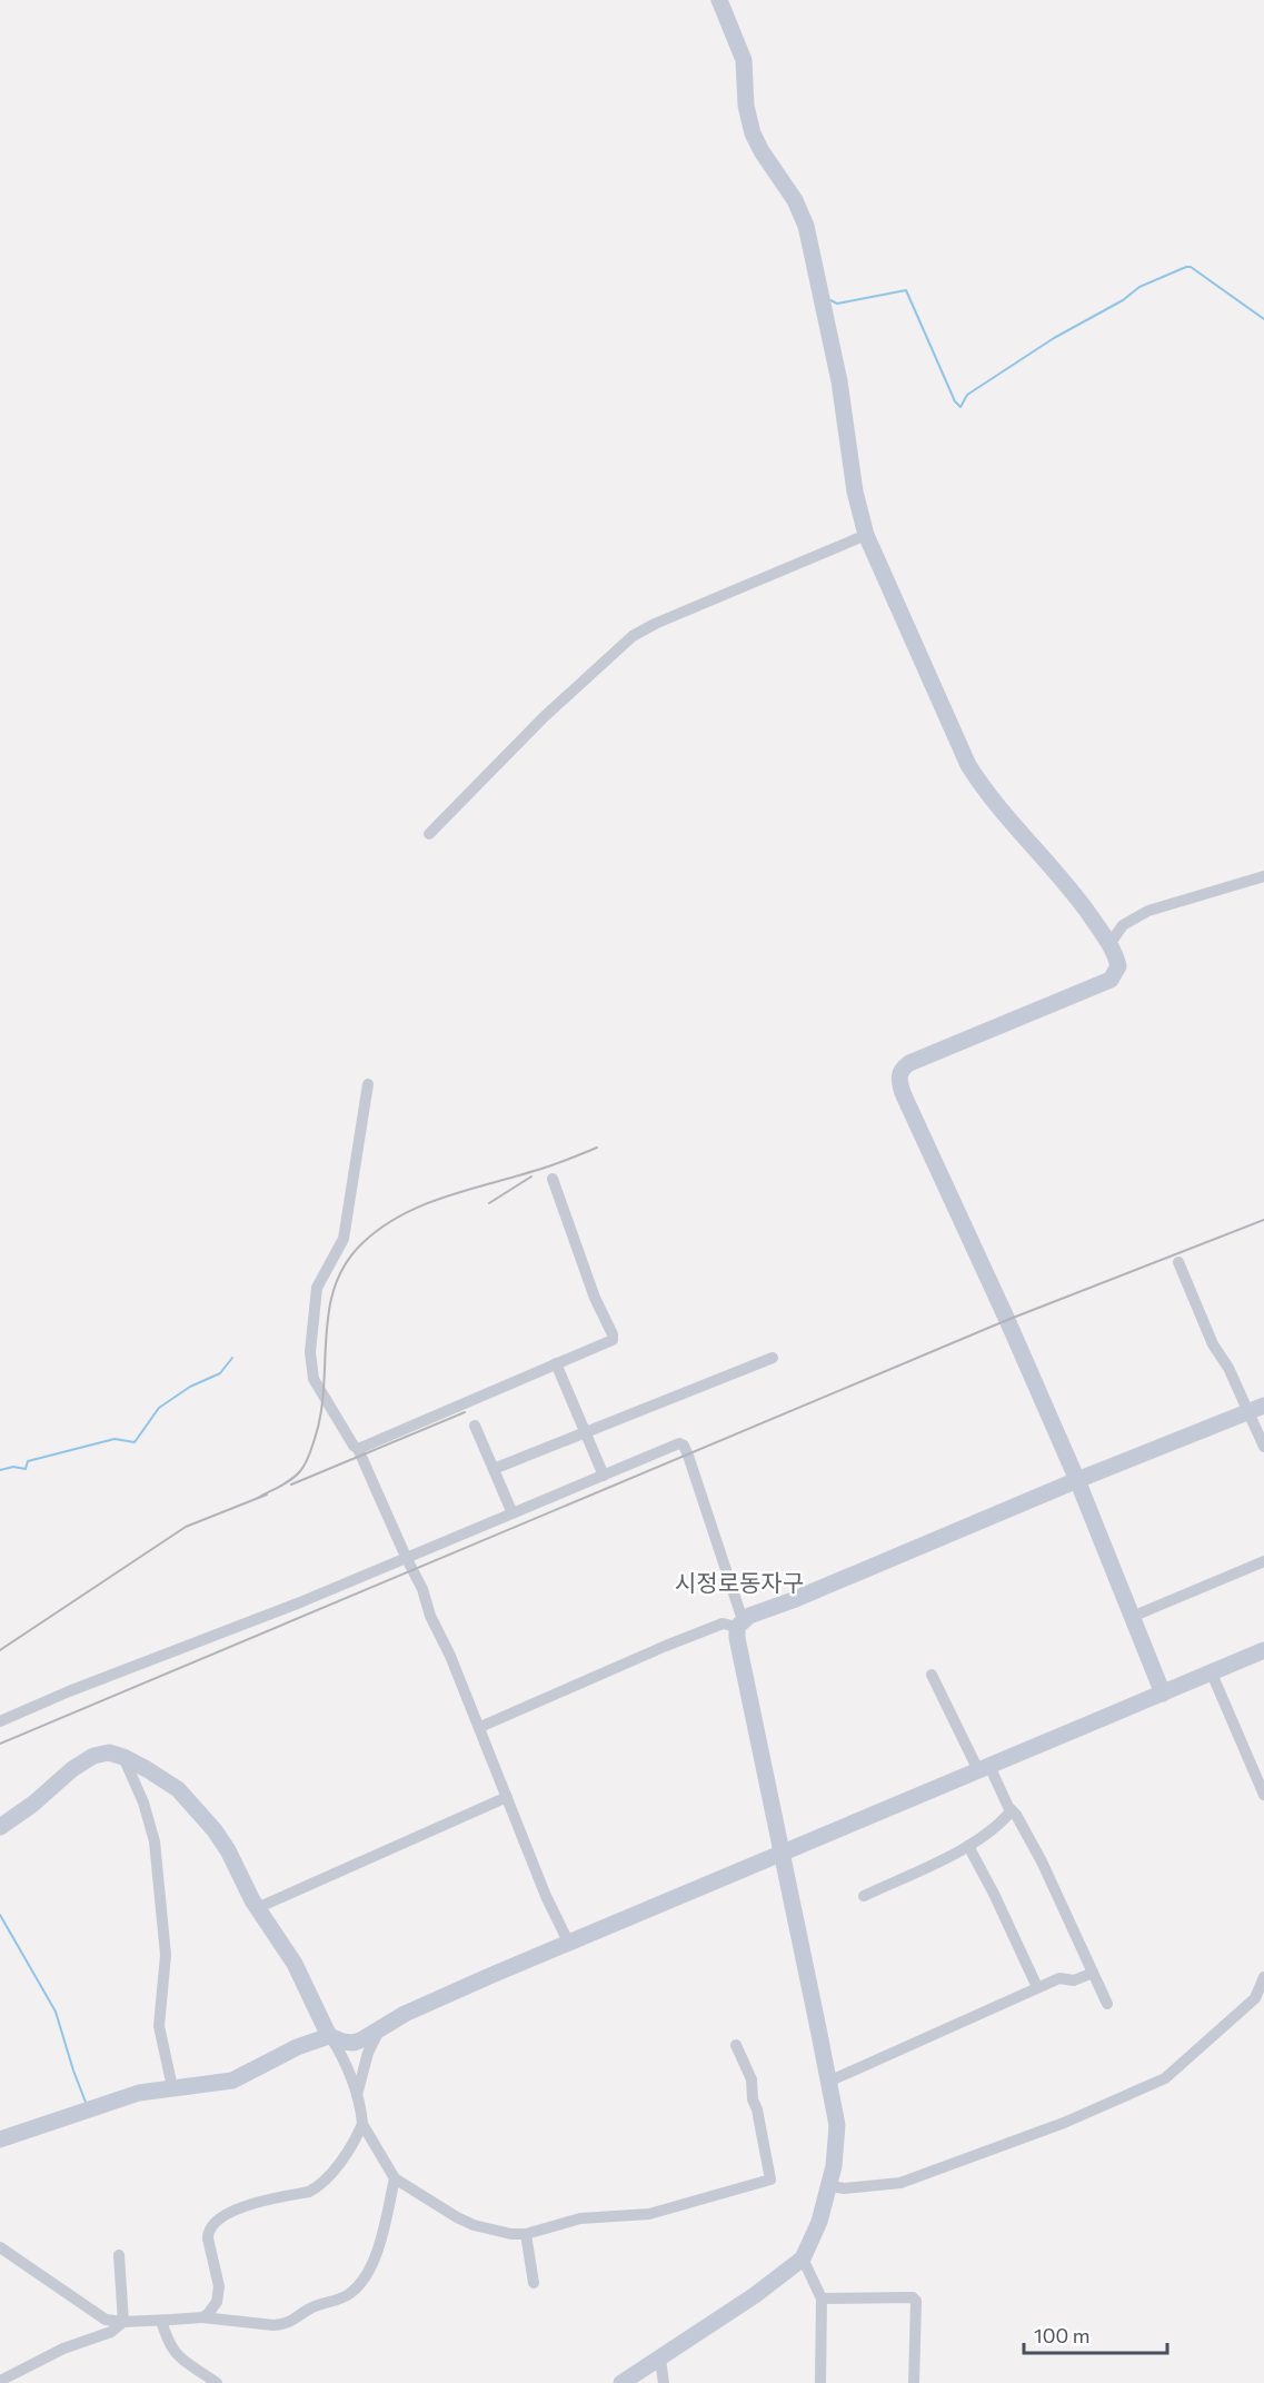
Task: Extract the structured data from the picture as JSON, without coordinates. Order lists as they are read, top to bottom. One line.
{"districts":["시정로동자구"],"scale_bar":"100 m"}
